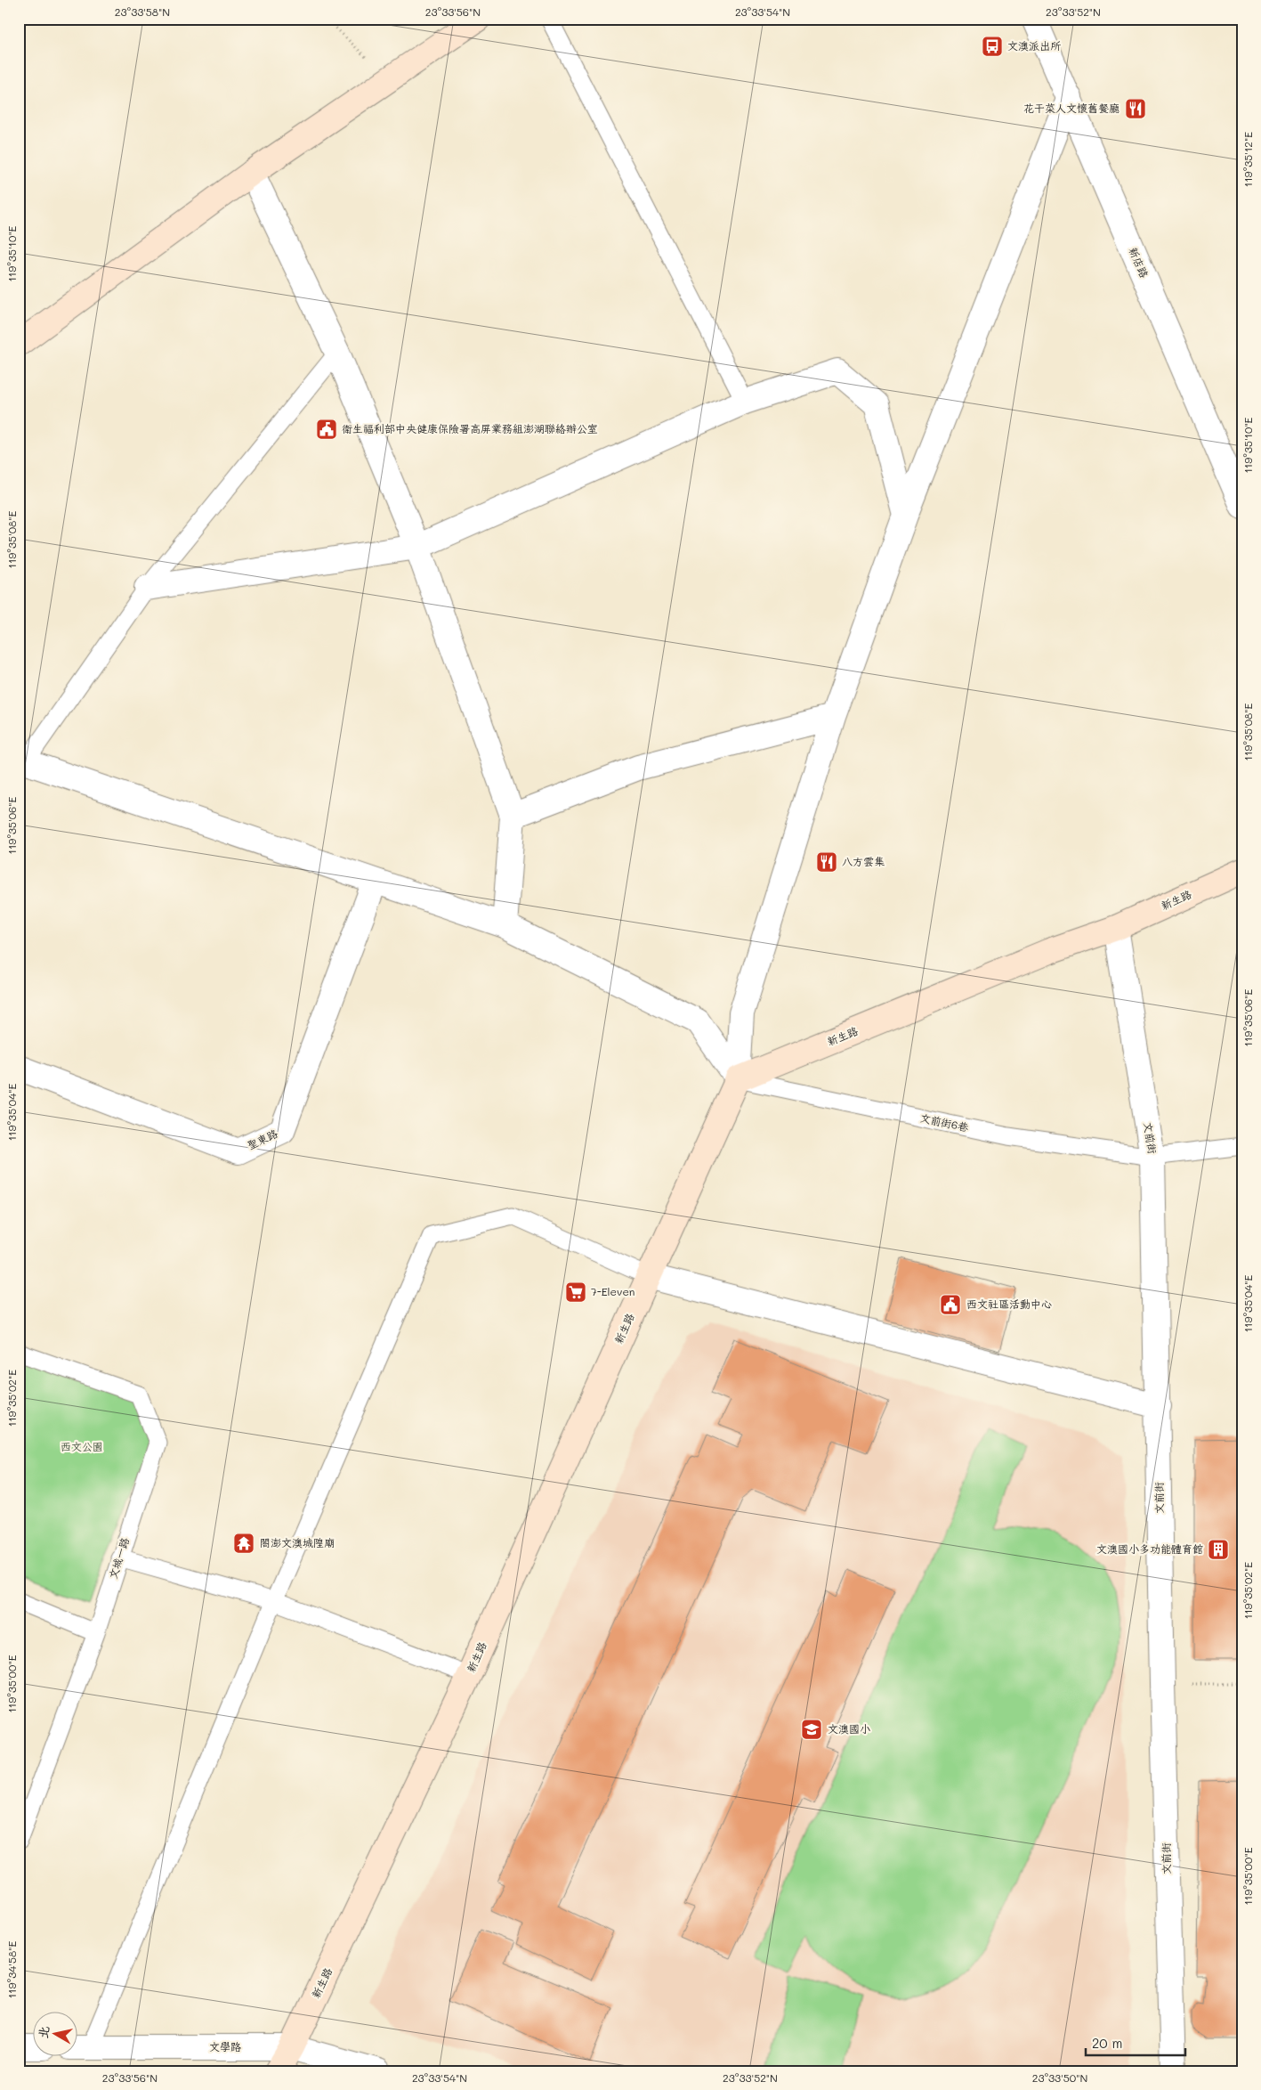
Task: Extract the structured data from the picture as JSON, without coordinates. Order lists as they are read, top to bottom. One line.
{"streets":{"main road":["新生路"],"street":["新店路","文前街","聖東路","文學路"],"lane":["文前街6巷","文城一路"]},"crossings":[["新生路","文前街6巷"],["新生路","文前街"],["新生路","文學路"],["文前街6巷","文前街"]],"parks":["西文公園"],"places":{"bus stop":["文澳派出所"],"restaurant":["花干菜人文懷舊餐廳","八方雲集"],"public building":["衛生福利部中央健康保險署高屏業務組澎湖聯絡辦公室","西文社區活動中心"],"supermarket":["7-Eleven"],"temple":["閤澎文澳城隍廟"],"building":["文澳國小多功能體育館"],"school or university":["文澳國小"]},"scale_bar":"20 m","north":"left","coordinates":["23°33'58\"N","23°33'56\"N","23°33'54\"N","23°33'52\"N","119°35'12\"E","119°35'10\"E","119°35'08\"E","119°35'06\"E","119°35'04\"E","119°35'02\"E","119°35'00\"E","119°34'58\"E","23°33'50\"N"]}
